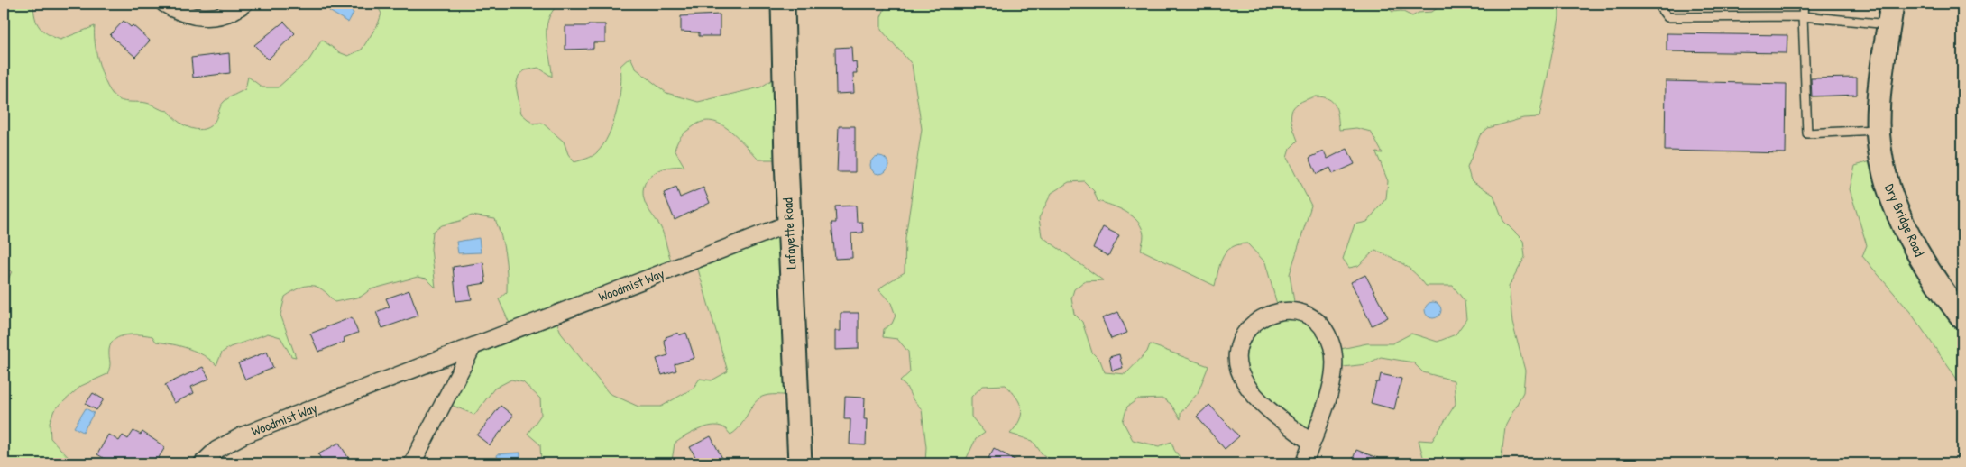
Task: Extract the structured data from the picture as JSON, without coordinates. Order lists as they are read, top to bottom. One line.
{"streets":{"street":["Dry Bridge Road","Lafayette Road","Woodmist Way"]},"crossings":[["Lafayette Road","Woodmist Way"]]}
